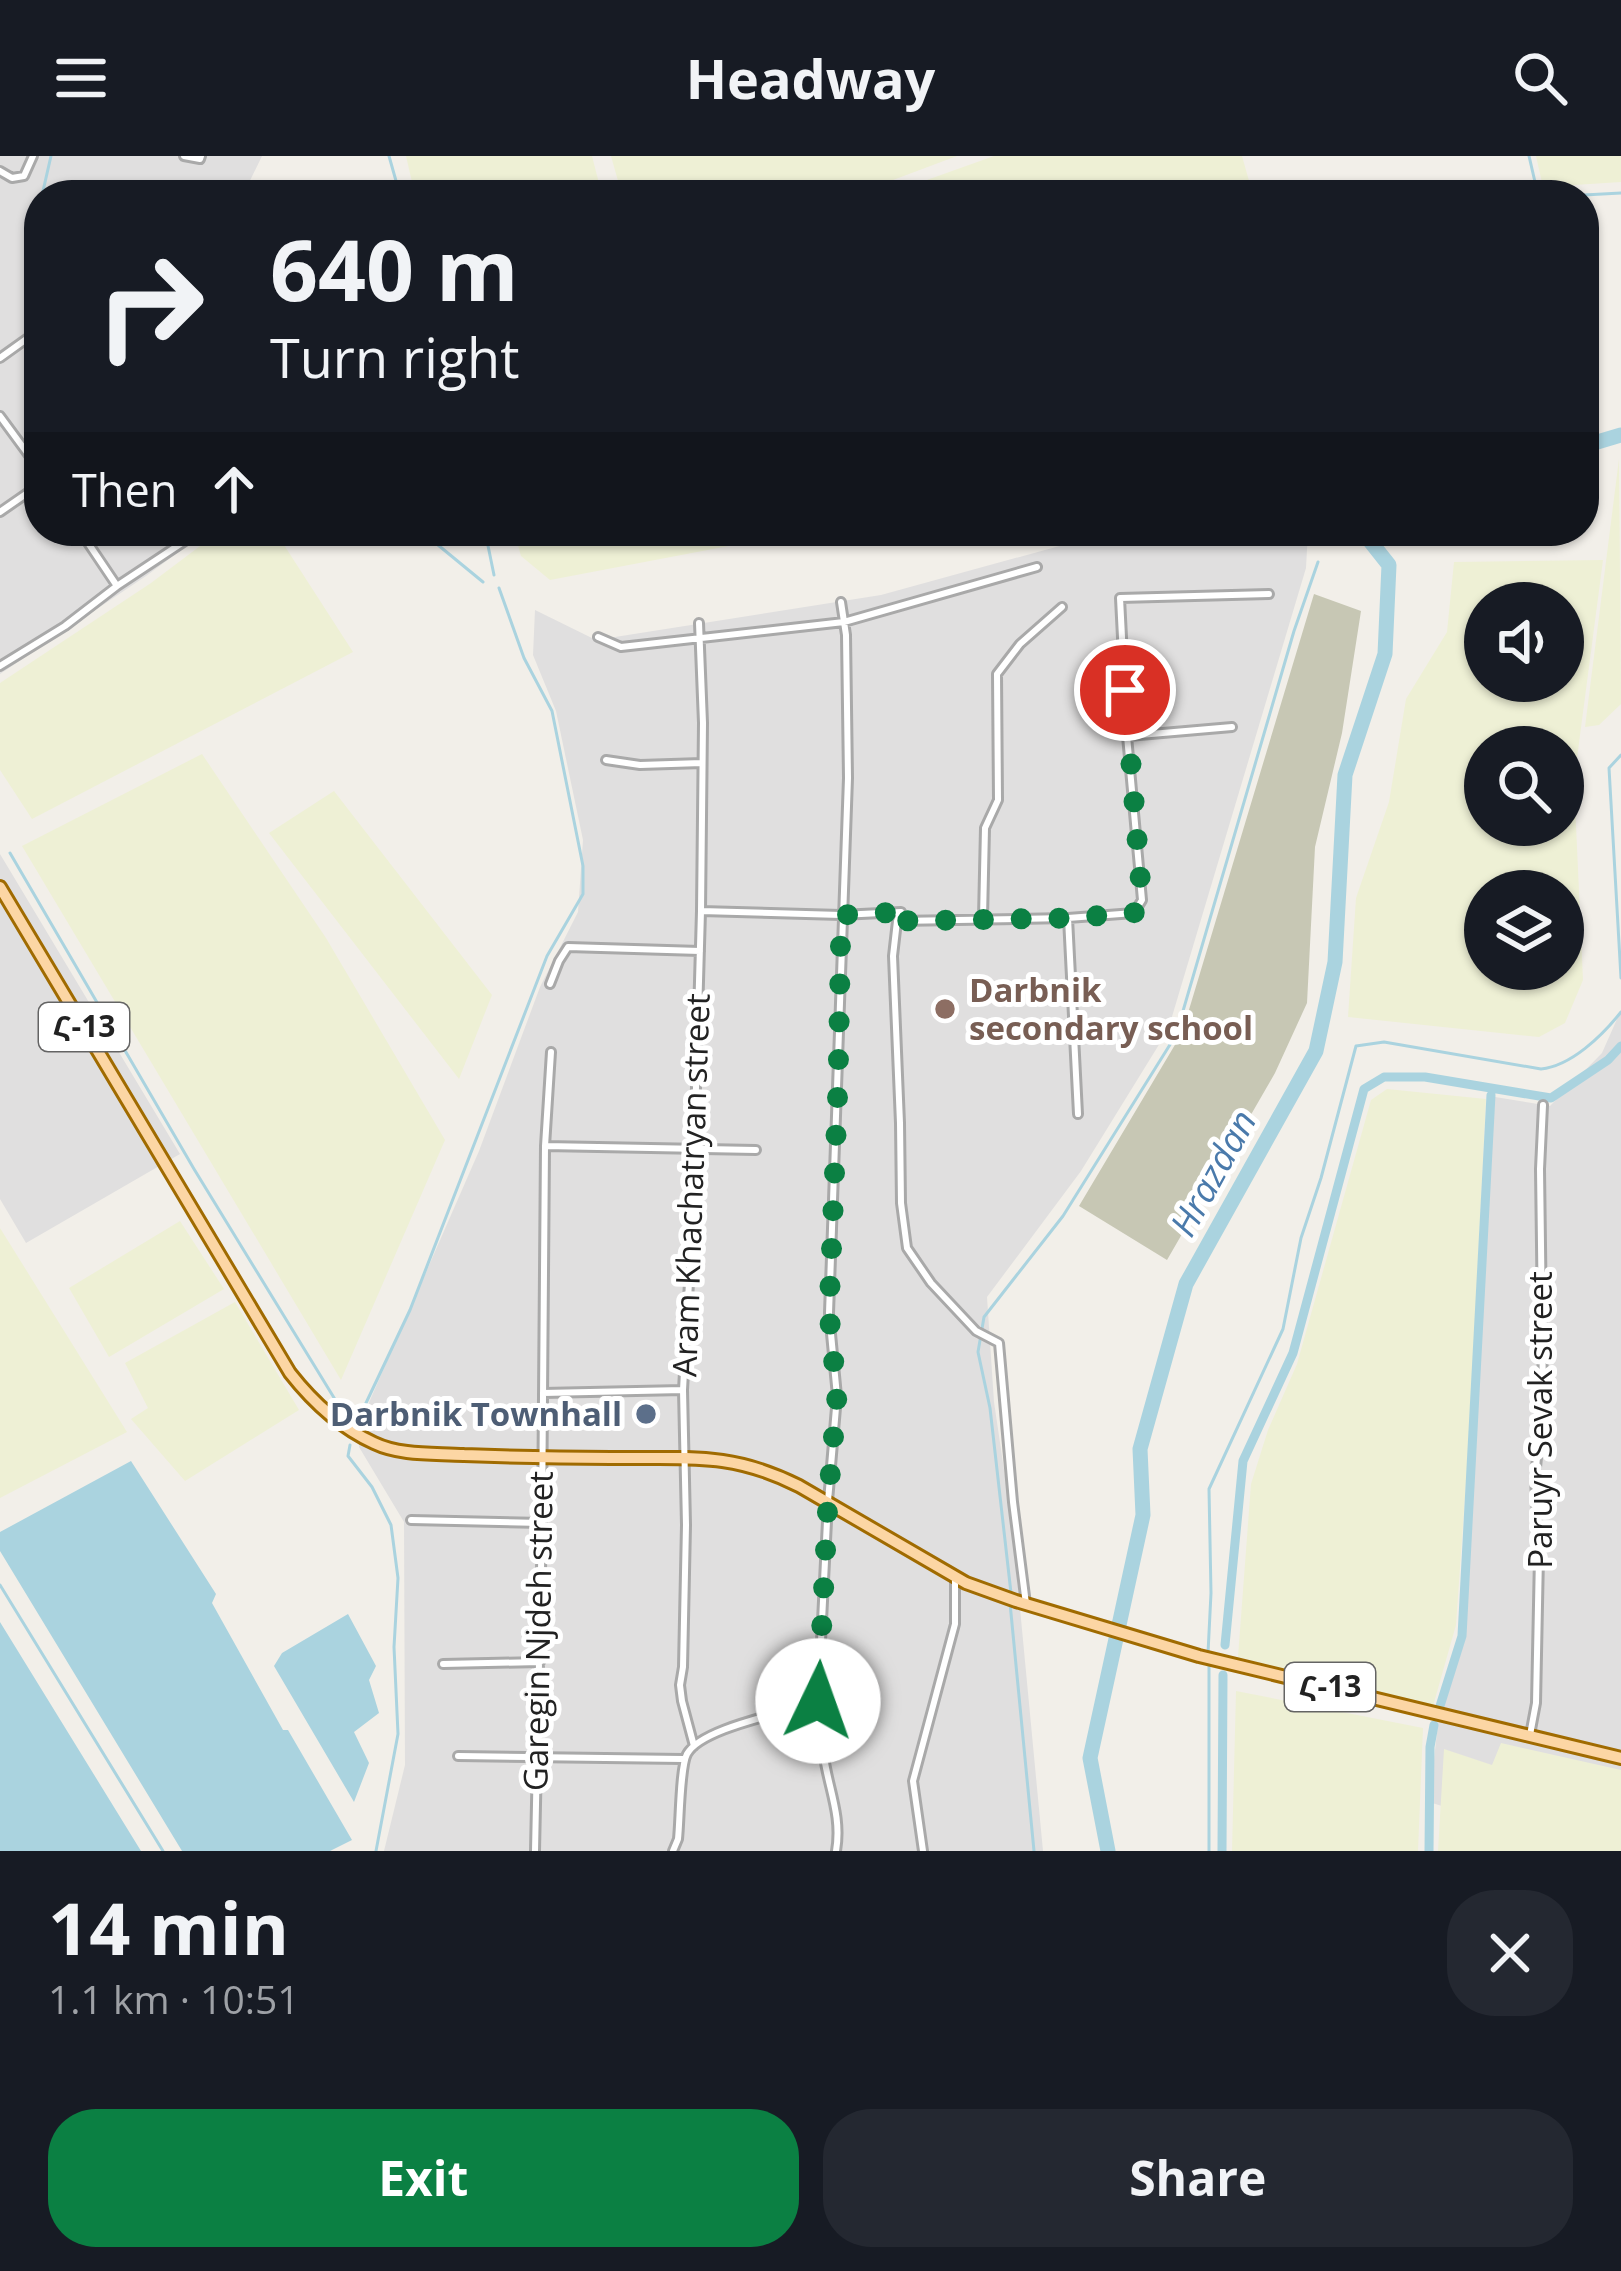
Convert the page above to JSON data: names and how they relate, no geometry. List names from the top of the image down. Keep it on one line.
{"streets":{"main road":["Հ-13"],"street":["Aram Khachatryan street","Paruyr Sevak street","Garegin Njdeh street"]},"crossings":[["Հ-13","Aram Khachatryan street"],["Հ-13","Paruyr Sevak street"],["Հ-13","Garegin Njdeh street"]],"water":["Hrazdan"],"places":["Darbnik secondary school","Darbnik Townhall"],"page":{"header":"Headway","turn":["640 m","Turn right"],"then":"Then","heading":["14 min","1.1 km · 10:51"],"buttons":["Exit","Share"]}}
